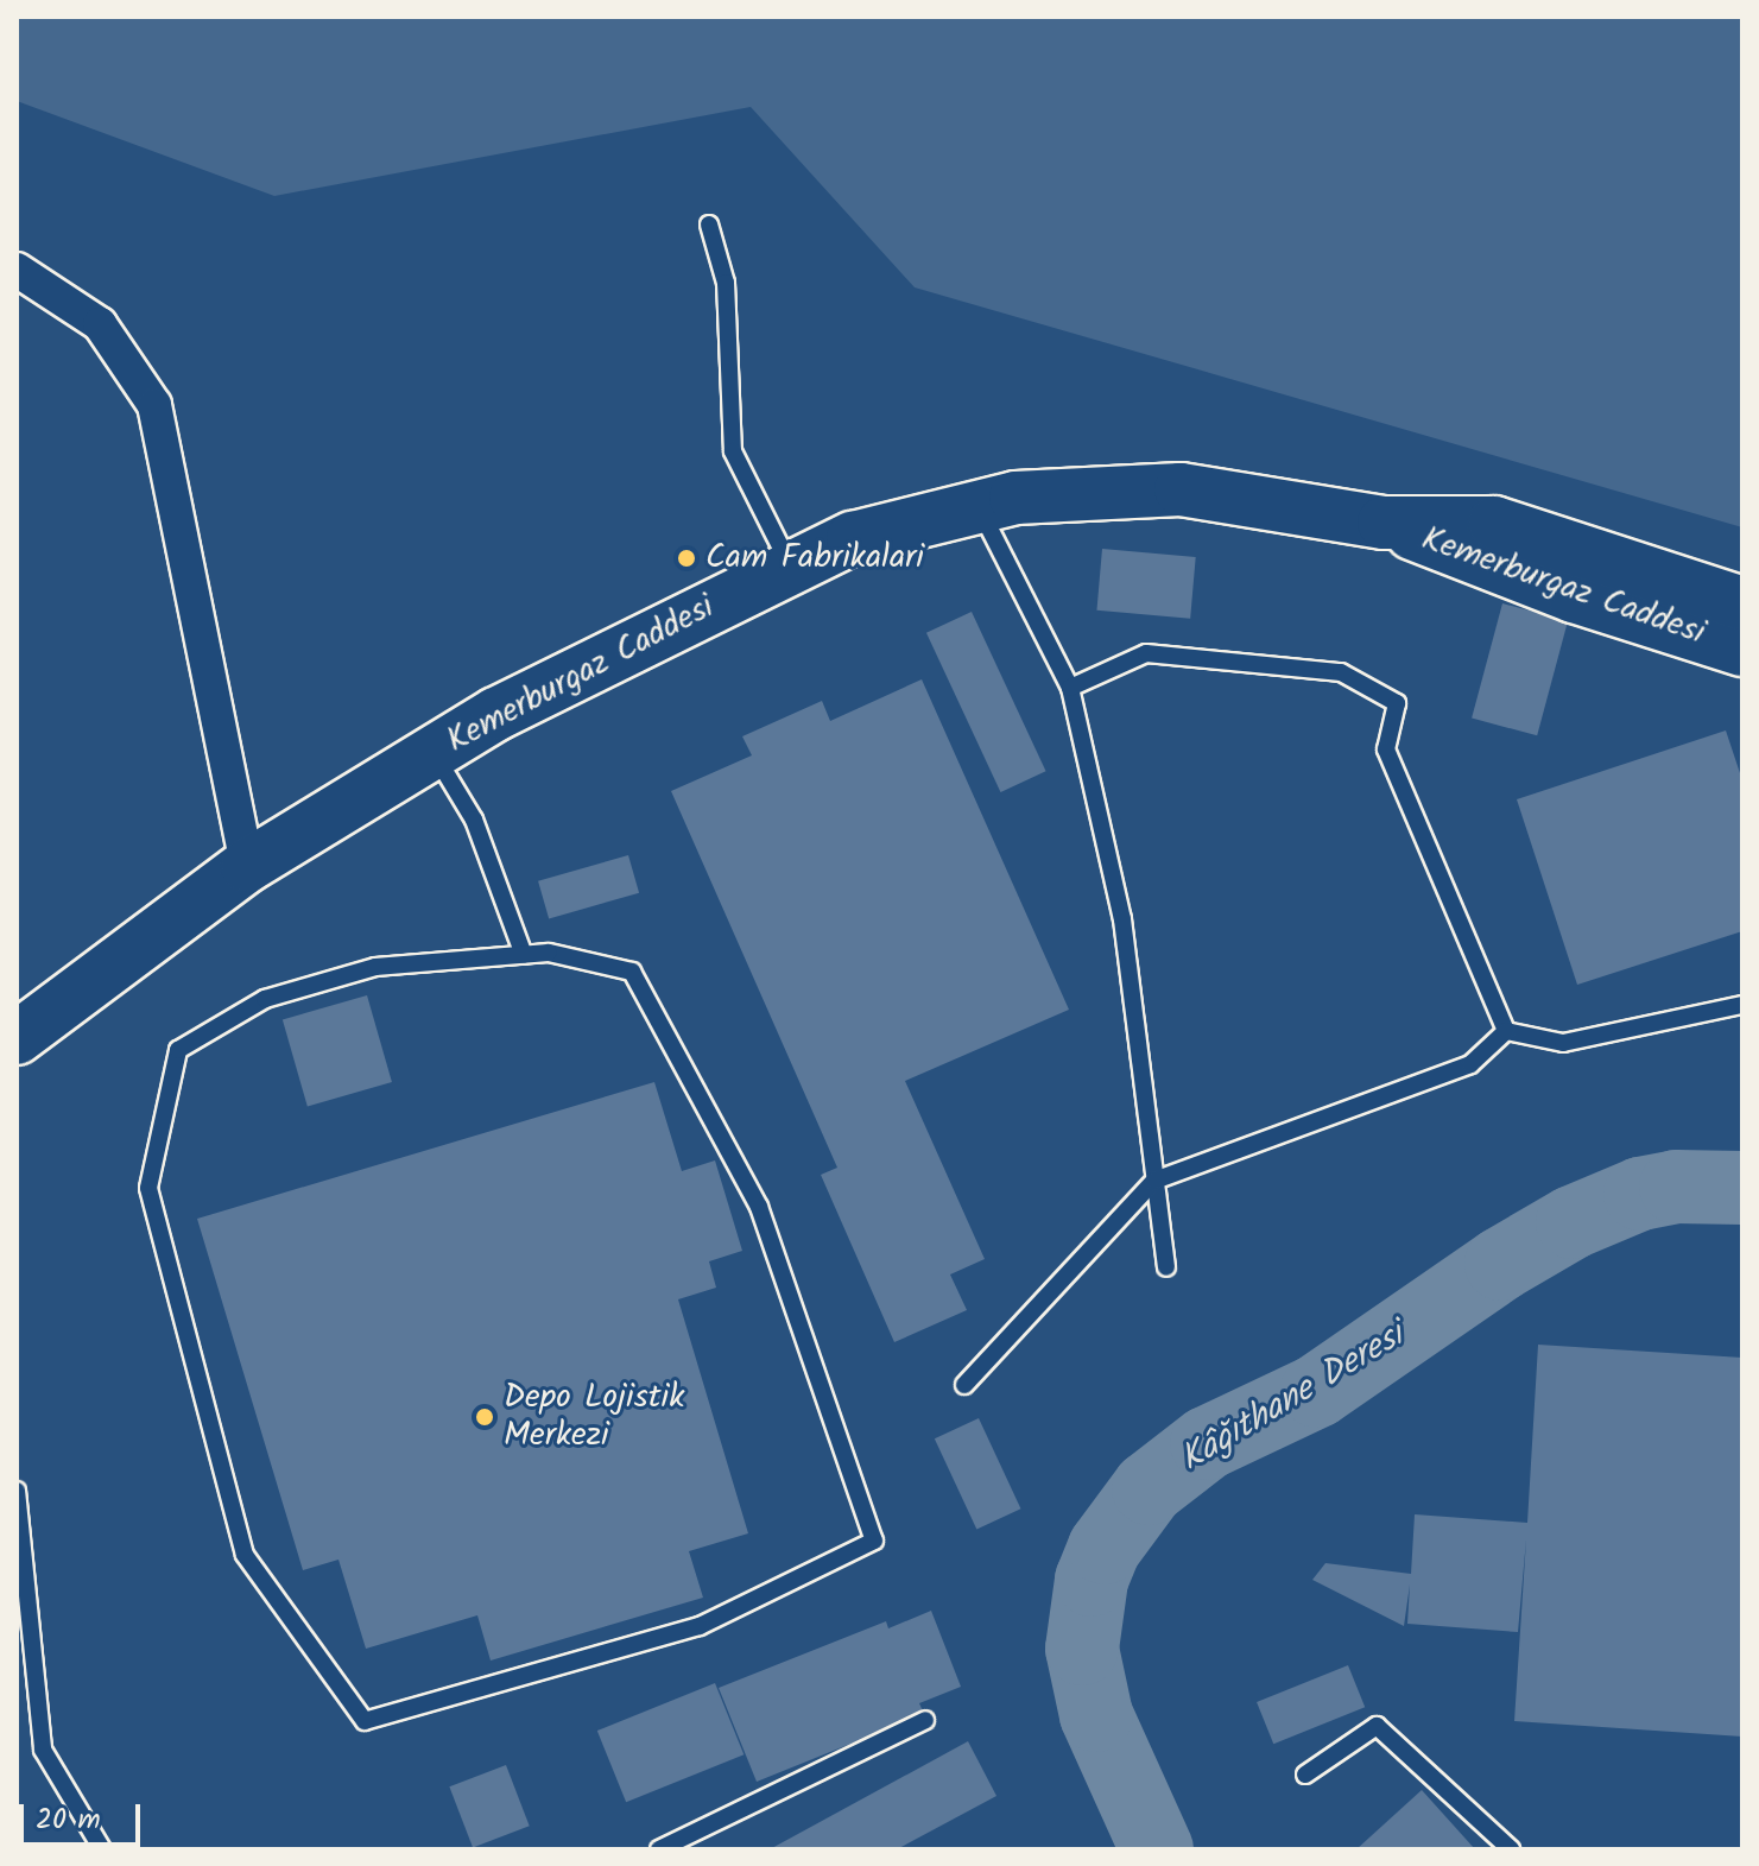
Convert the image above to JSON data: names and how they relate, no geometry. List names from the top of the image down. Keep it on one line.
{"streets":{"main road":["Kemerburgaz Caddesi"]},"water":["Kâğıthane Deresi"],"places":["Cam Fabrikalari","Depo Lojistik Merkezi"],"scale_bar":"20 m"}
